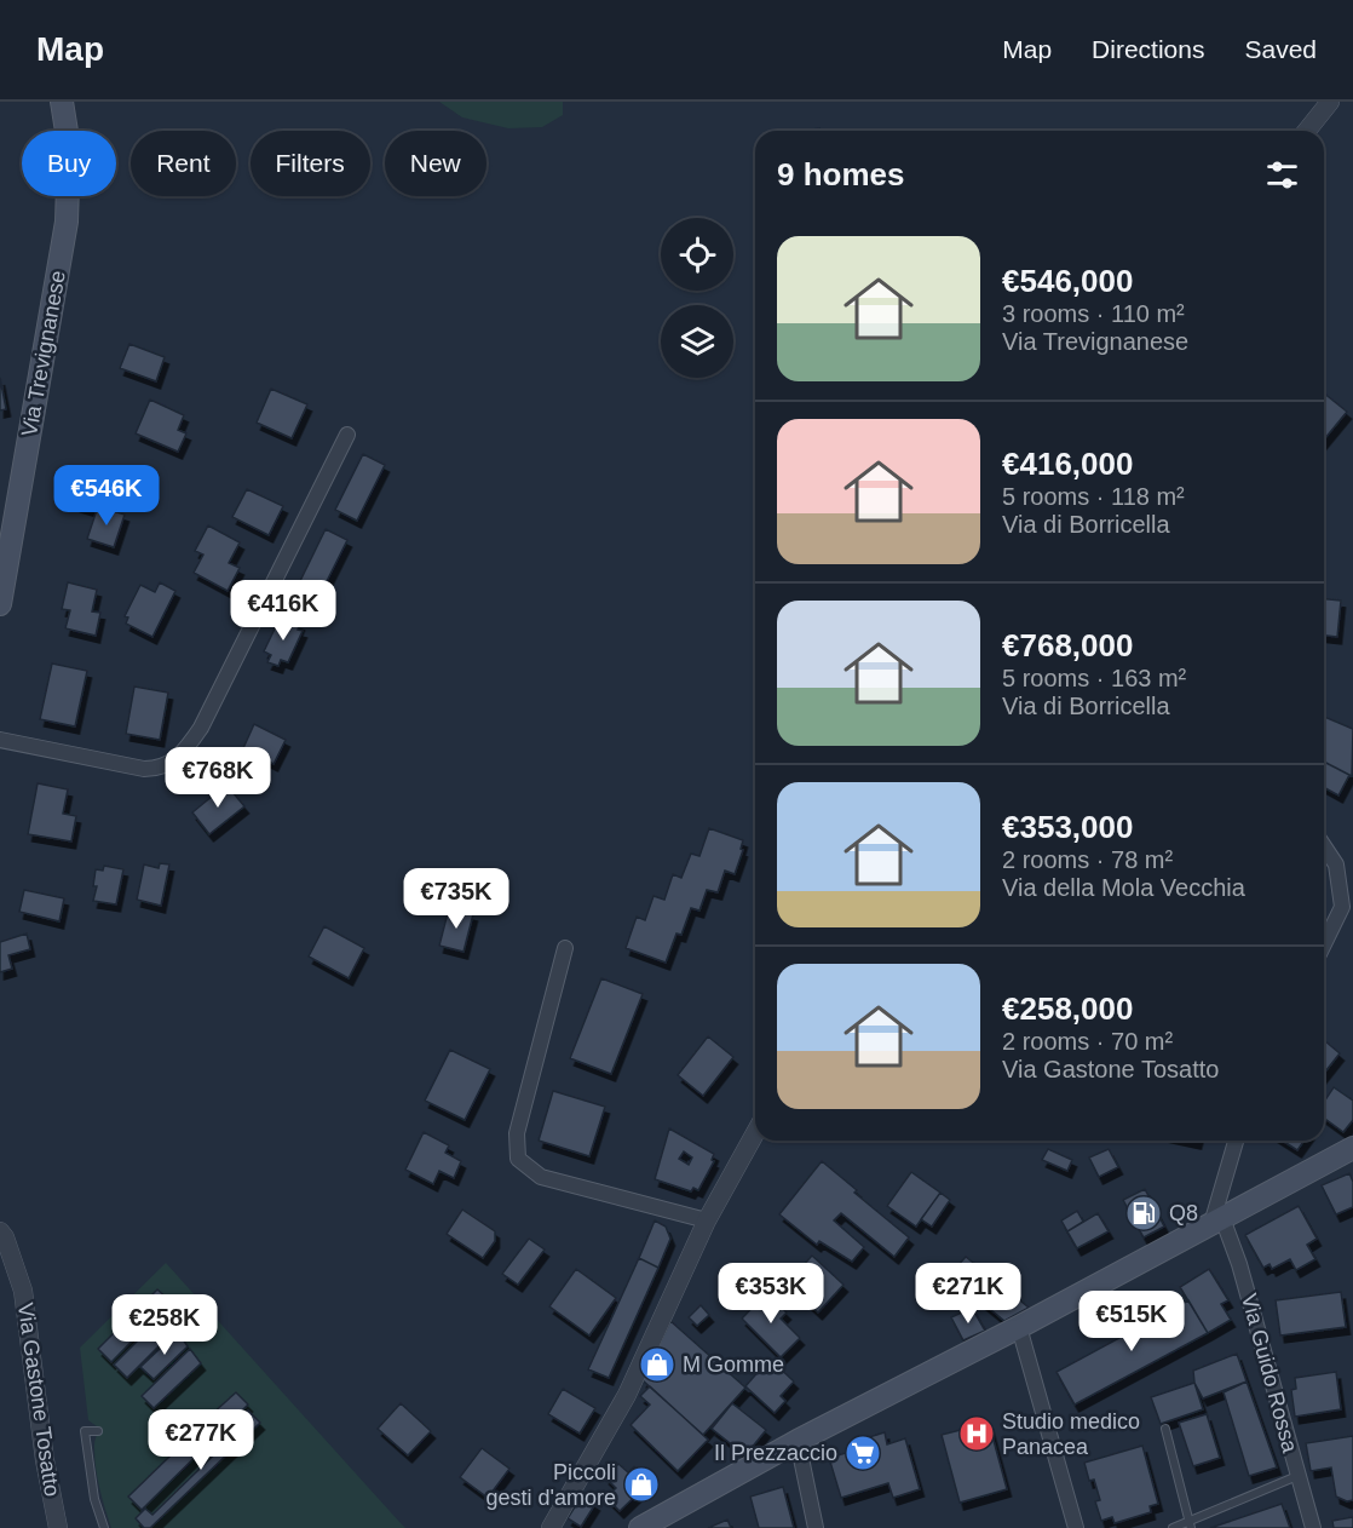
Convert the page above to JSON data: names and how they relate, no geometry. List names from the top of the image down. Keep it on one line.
{"streets":{"main road":["Via Trevignanese"],"street":["Via Guido Rossa","Via Gastone Tosatto"]},"places":{"fuel station":["Q8"],"shop":["M Gomme","Piccoli gesti d'amore"],"hospital":["Studio medico Panacea"],"supermarket":["Il Prezzaccio"]},"page":{"header":"Map","nav":["Map","Directions","Saved"],"chip":["Buy","Rent","Filters","New"],"heading":"9 homes","list":[{"name":"€546,000","note":"3 rooms · 110 m² · Via Trevignanese"},{"name":"€416,000","note":"5 rooms · 118 m² · Via di Borricella"},{"name":"€768,000","note":"5 rooms · 163 m² · Via di Borricella"},{"name":"€353,000","note":"2 rooms · 78 m² · Via della Mola Vecchia"},{"name":"€258,000","note":"2 rooms · 70 m² · Via Gastone Tosatto"}],"price":["€546K","€416K","€768K","€735K","€353K","€271K","€515K","€258K","€277K"]}}
